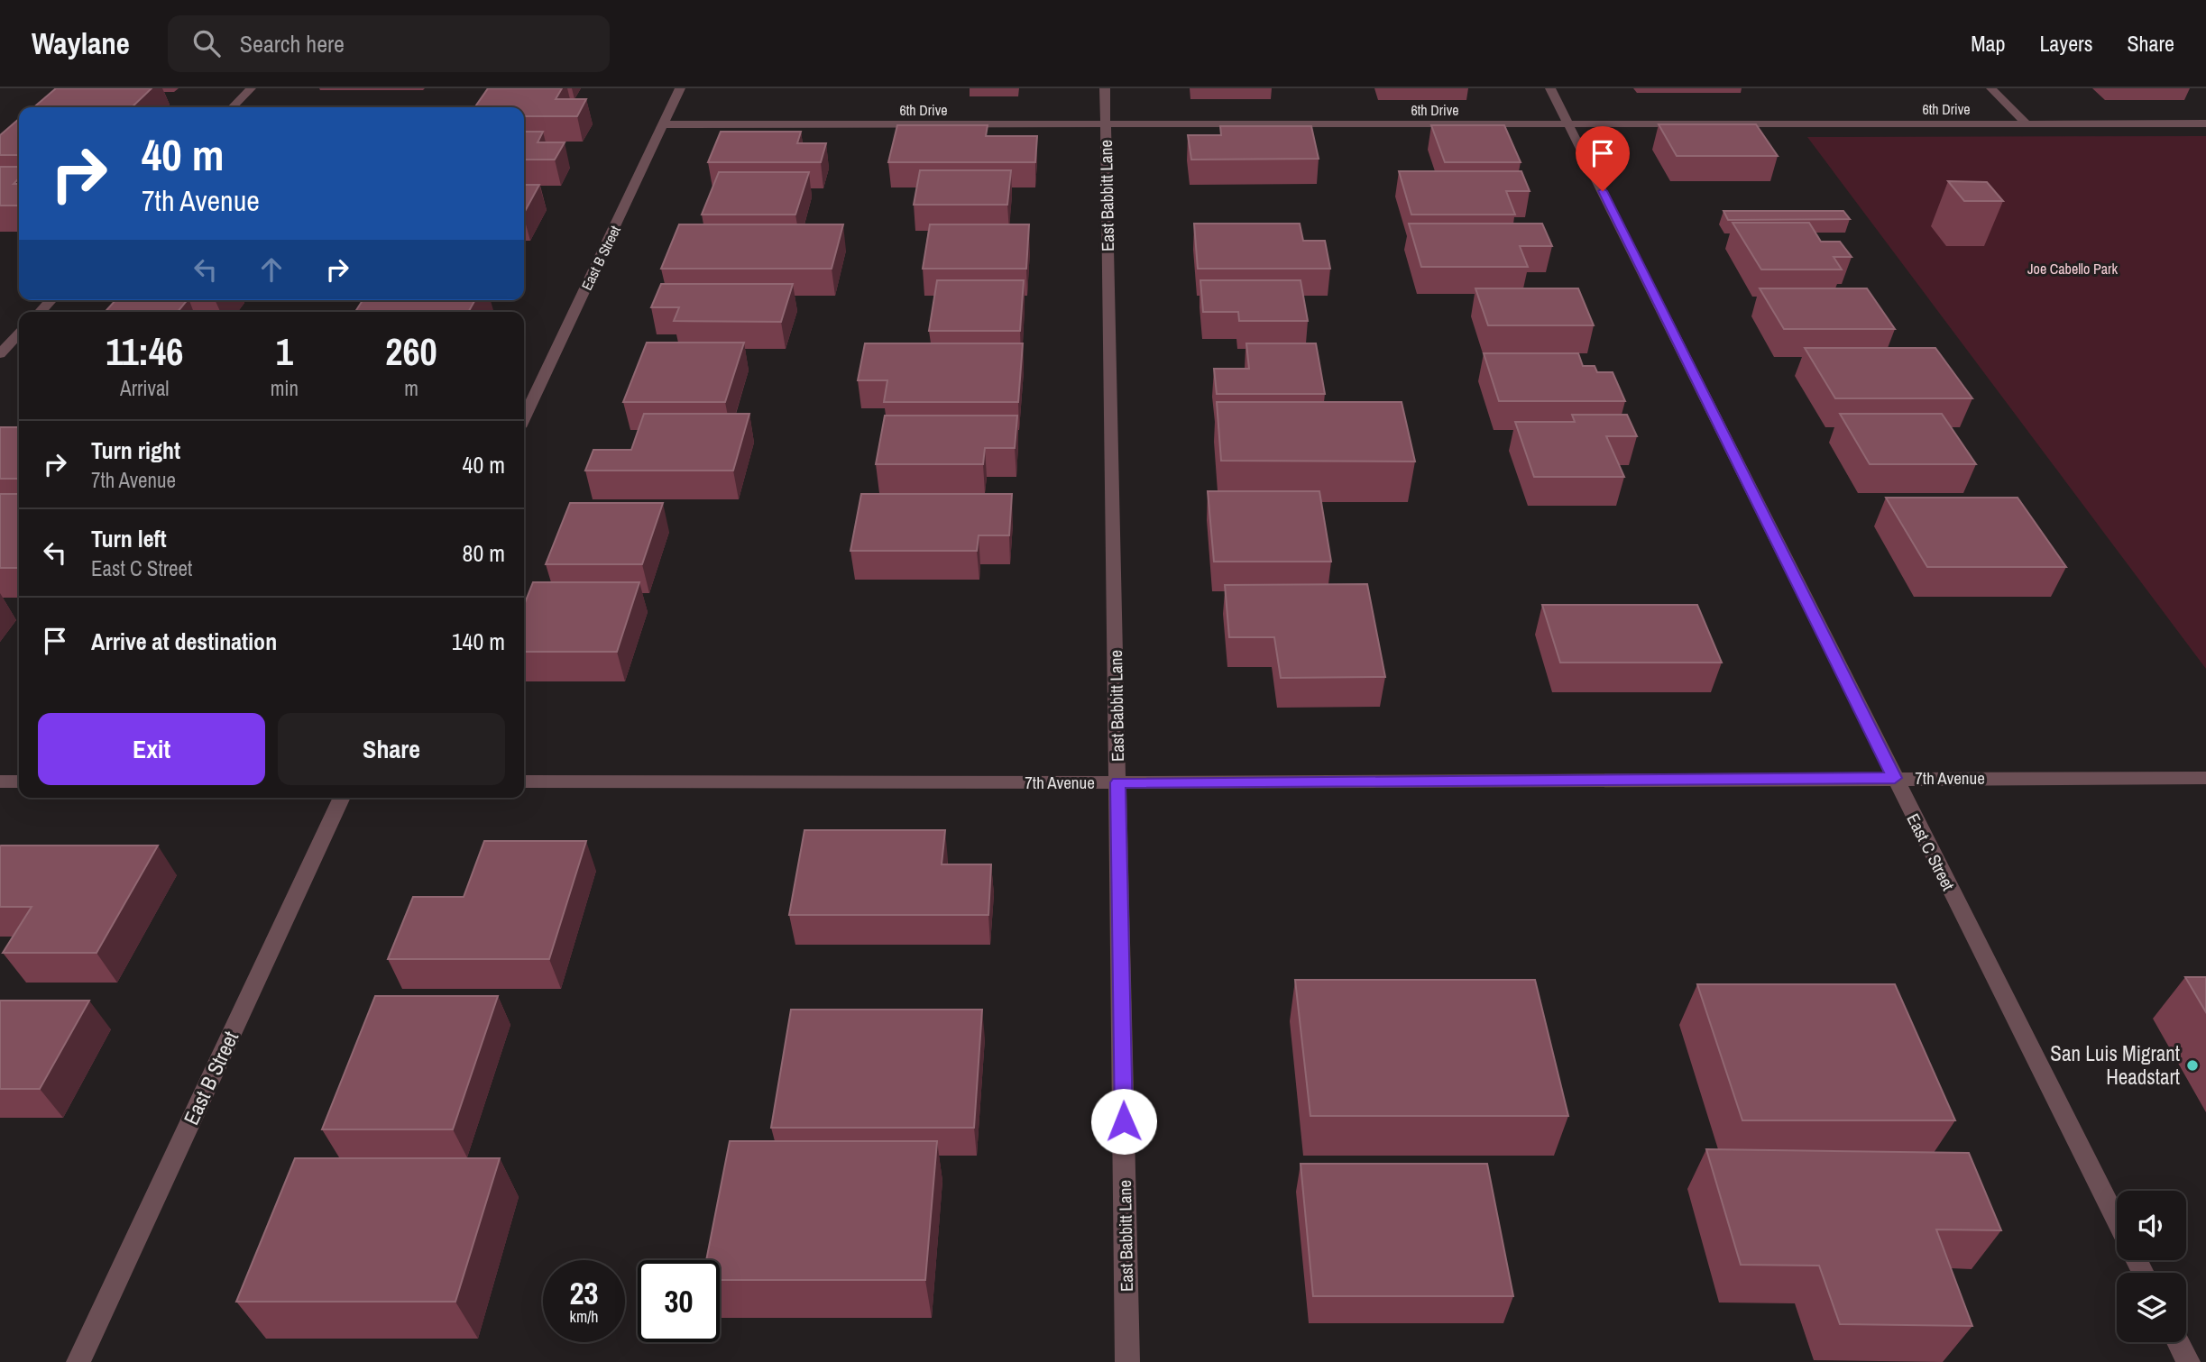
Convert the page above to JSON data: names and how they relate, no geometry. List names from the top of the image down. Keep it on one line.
{"streets":{"street":["6th Drive","East Babbitt Lane","East B Street","7th Avenue","East C Street"]},"crossings":[["6th Drive","East Babbitt Lane"],["6th Drive","East B Street"],["6th Drive","East C Street"],["East Babbitt Lane","7th Avenue"],["7th Avenue","East C Street"]],"parks":["Joe Cabello Park"],"places":["San Luis Migrant Headstart"],"page":{"header":"Waylane","search":"Search here","nav":["Map","Layers","Share"],"turn":["40 m","7th Avenue"],"eta":["11:46","Arrival","1","min","260","m"],"list":[{"name":"Turn right","note":"7th Avenue","value":"40 m"},{"name":"Turn left","note":"East C Street","value":"80 m"},{"name":"Arrive at destination","value":"140 m"}],"buttons":["Exit","Share"],"speed":"23 km/h","limit":"30"}}
